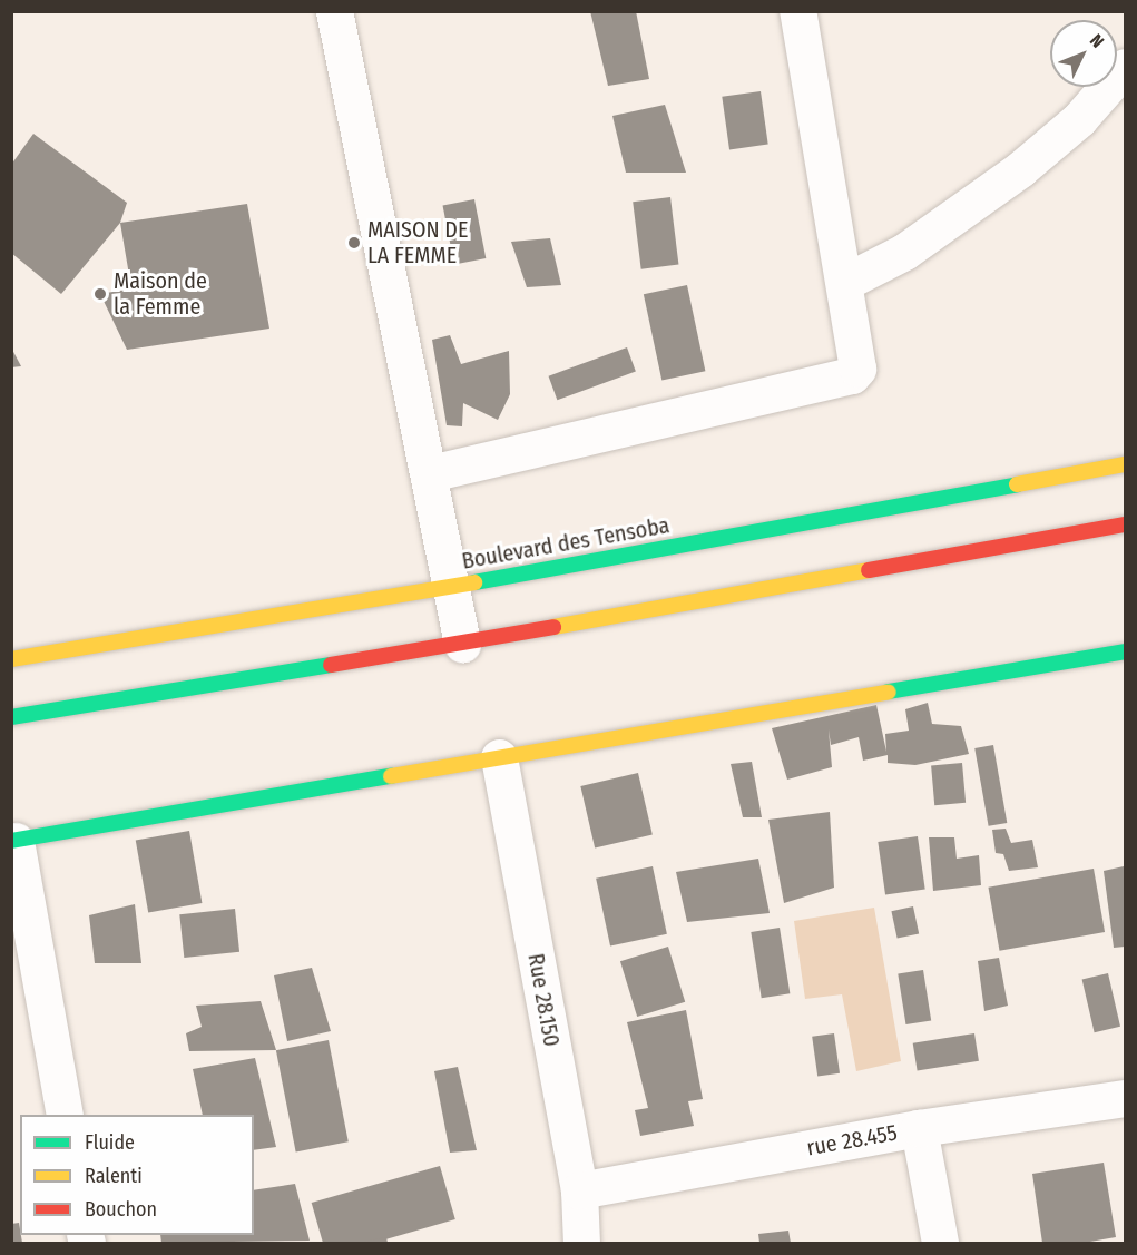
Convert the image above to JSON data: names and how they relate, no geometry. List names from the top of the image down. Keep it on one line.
{"streets":{"main road":["Boulevard des Tensoba"],"street":["Rue 28.150","rue 28.455"]},"crossings":[["Rue 28.150","rue 28.455"]],"places":["MAISON DE LA FEMME","Maison de la Femme"],"legend":["Fluide","Ralenti","Bouchon"],"north":"top right"}
